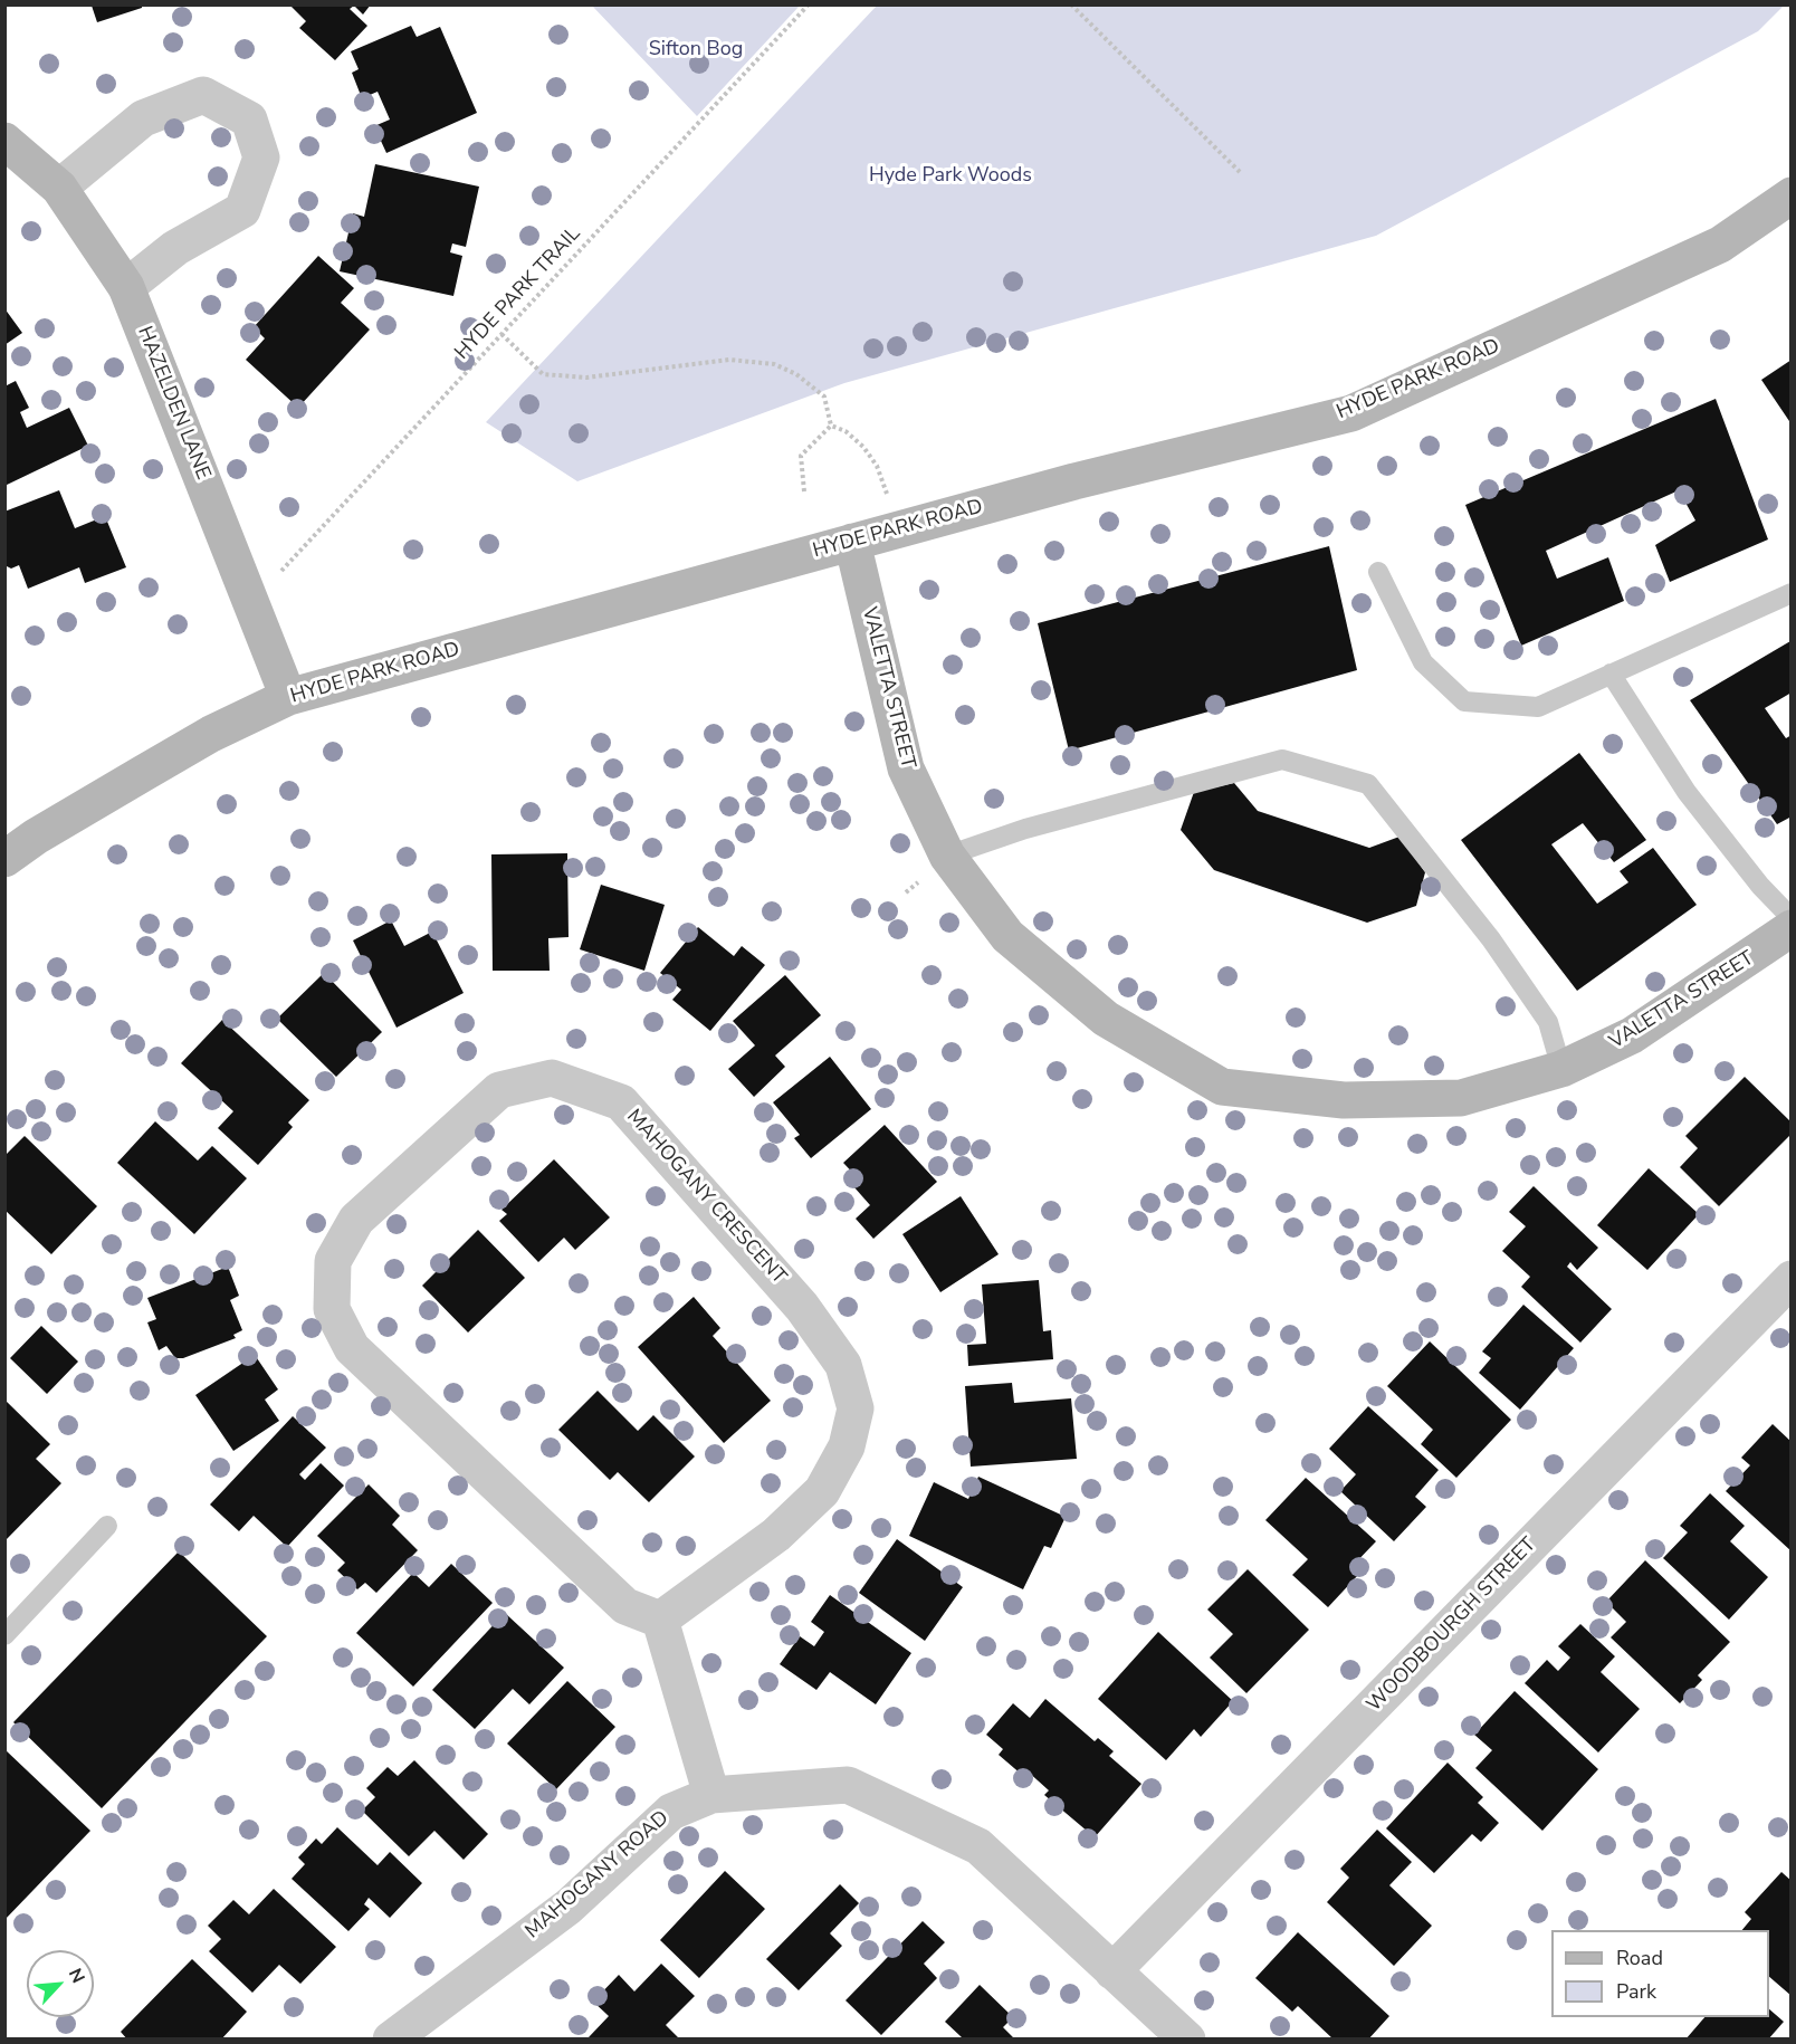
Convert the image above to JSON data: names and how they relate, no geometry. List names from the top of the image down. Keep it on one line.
{"streets":{"street":["HYDE PARK ROAD","HAZELDEN LANE","VALETTA STREET","MAHOGANY CRESCENT","WOODBOURGH STREET","MAHOGANY ROAD"],"path":["HYDE PARK TRAIL"]},"crossings":[["HYDE PARK TRAIL","HAZELDEN LANE"],["HYDE PARK ROAD","HAZELDEN LANE"],["HYDE PARK ROAD","VALETTA STREET"],["WOODBOURGH STREET","MAHOGANY ROAD"]],"parks":["Sifton Bog","Hyde Park Woods"],"legend":["Road","Park"],"north":"top right"}
